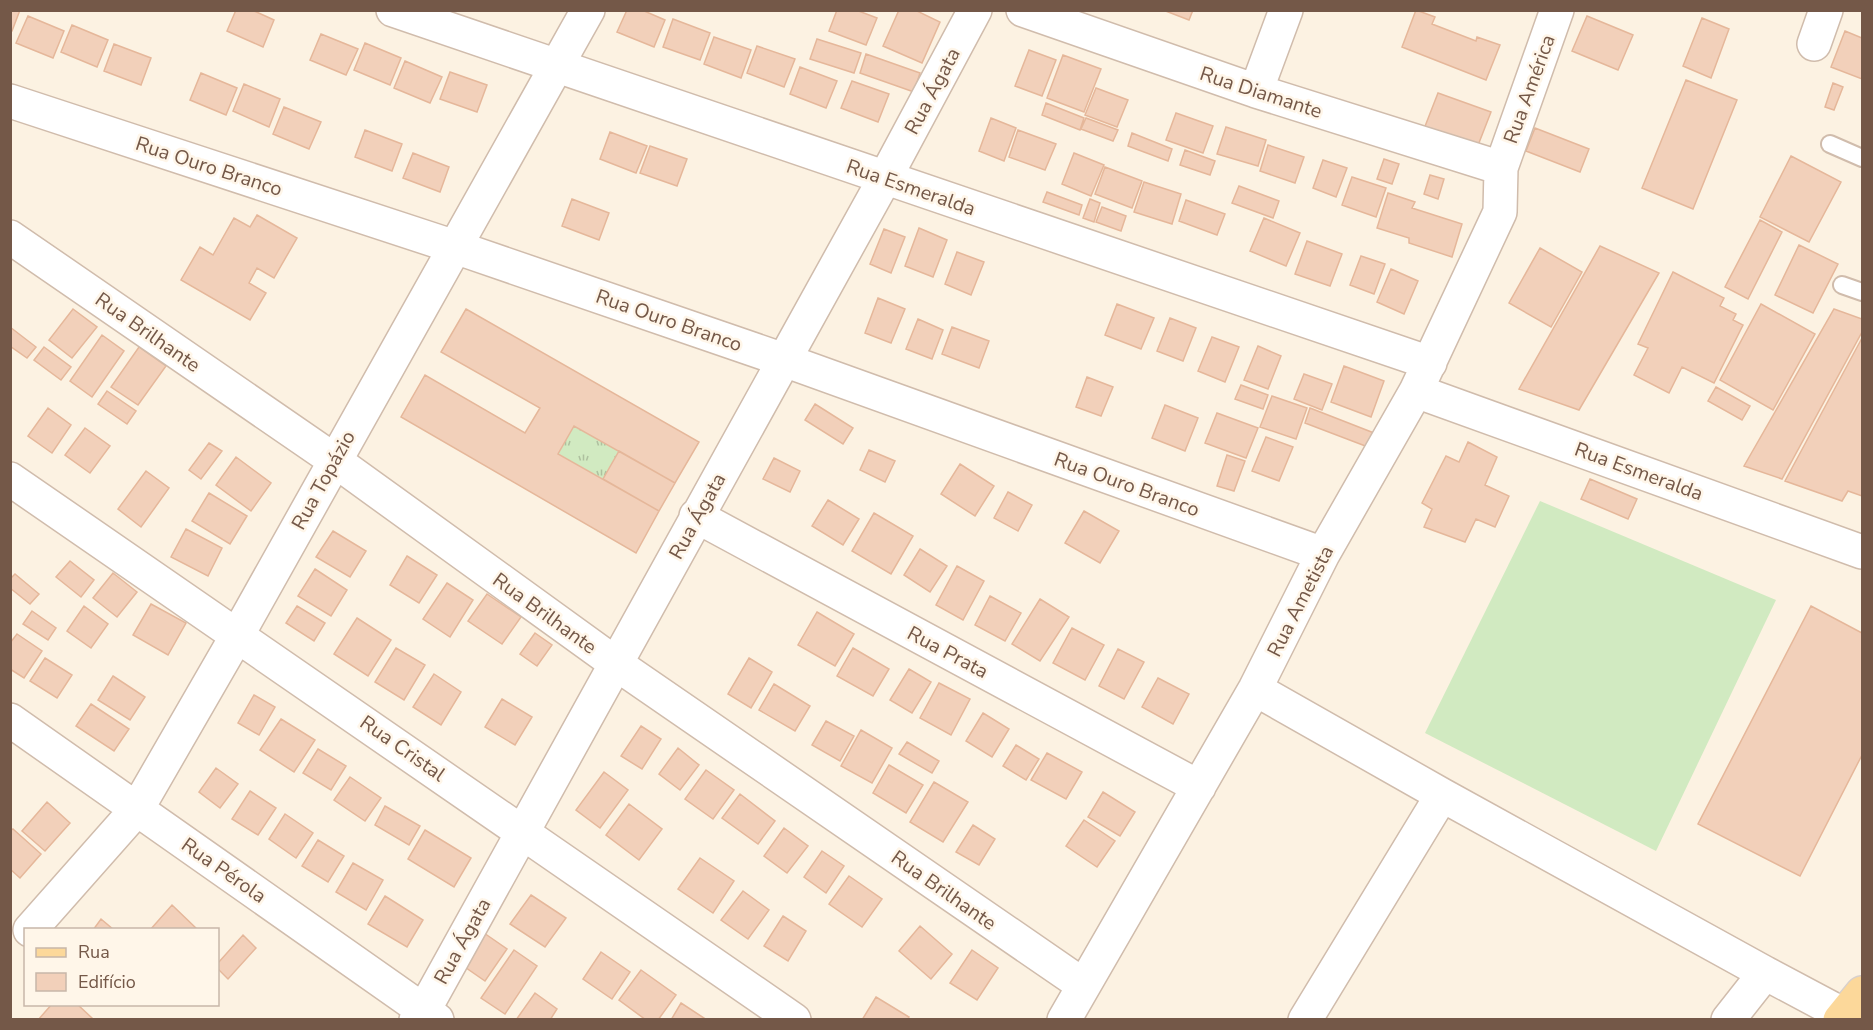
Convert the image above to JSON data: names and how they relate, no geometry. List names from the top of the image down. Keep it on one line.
{"streets":{"street":["Rua América","Rua Ágata","Rua Diamante","Rua Ouro Branco","Rua Esmeralda","Rua Brilhante","Rua Topázio","Rua Ametista","Rua Prata","Rua Cristal","Rua Pérola"]},"crossings":[["Rua América","Rua Diamante"],["Rua América","Rua Ametista"],["Rua Ágata","Rua Ouro Branco"],["Rua Ágata","Rua Esmeralda"],["Rua Ágata","Rua Brilhante"],["Rua Ágata","Rua Prata"],["Rua Ágata","Rua Cristal"],["Rua Ágata","Rua Pérola"],["Rua Diamante","Rua Ametista"],["Rua Ouro Branco","Rua Topázio"],["Rua Ouro Branco","Rua Ametista"],["Rua Esmeralda","Rua Topázio"],["Rua Esmeralda","Rua Ametista"],["Rua Brilhante","Rua Topázio"],["Rua Brilhante","Rua Ametista"],["Rua Topázio","Rua Cristal"],["Rua Topázio","Rua Pérola"],["Rua Ametista","Rua Prata"]],"legend":["Rua","Edifício"]}
